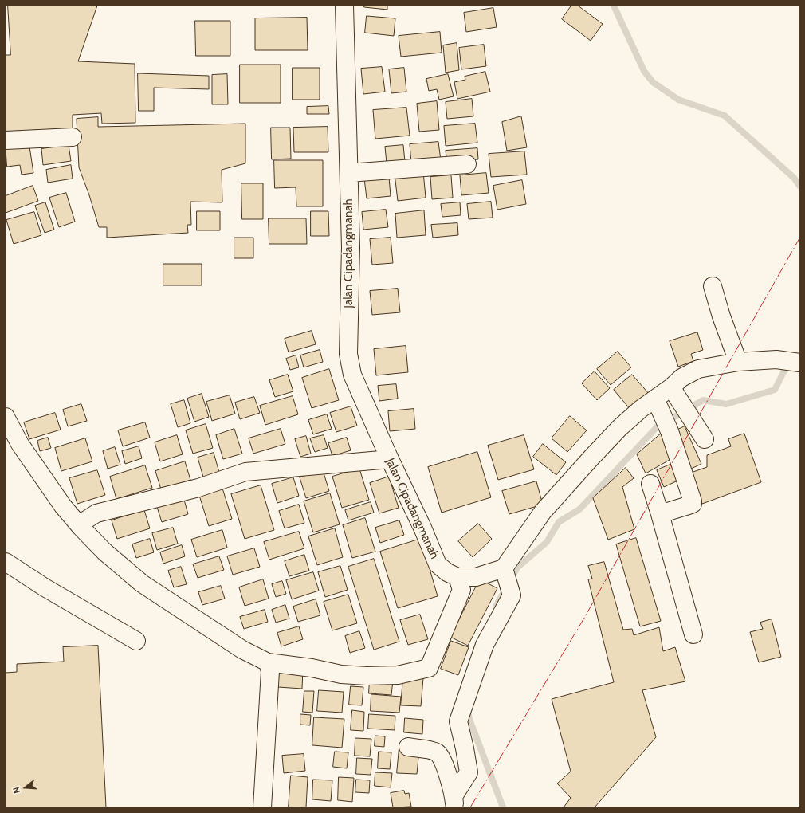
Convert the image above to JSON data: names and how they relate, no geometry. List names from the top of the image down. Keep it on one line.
{"streets":{"street":["Jalan Cipadangmanah"]},"north":"left"}
